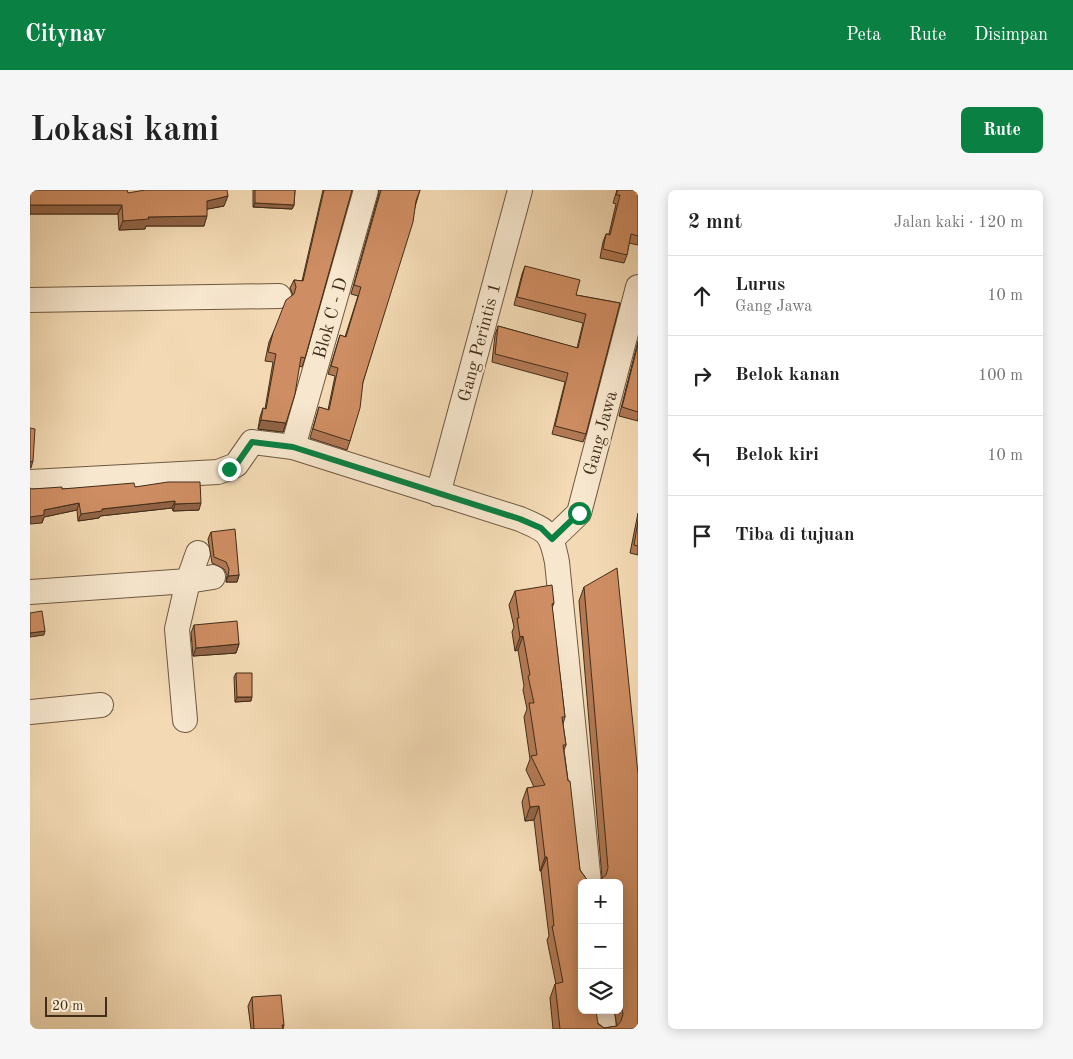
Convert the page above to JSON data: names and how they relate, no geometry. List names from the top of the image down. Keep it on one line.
{"streets":{"street":["Blok C - D","Gang Perintis 1","Gang Jawa"]},"scale_bar":"20 m","page":{"header":"Citynav","nav":["Peta","Rute","Disimpan"],"buttons":"Rute","title":"Lokasi kami","heading":["2 mnt","Jalan kaki · 120 m"],"list":[["Lurus","Gang Jawa","10 m"],["Belok kanan","100 m"],["Belok kiri","10 m"],"Tiba di tujuan"],"map_buttons":["+","−"],"scale":"20 m"}}
